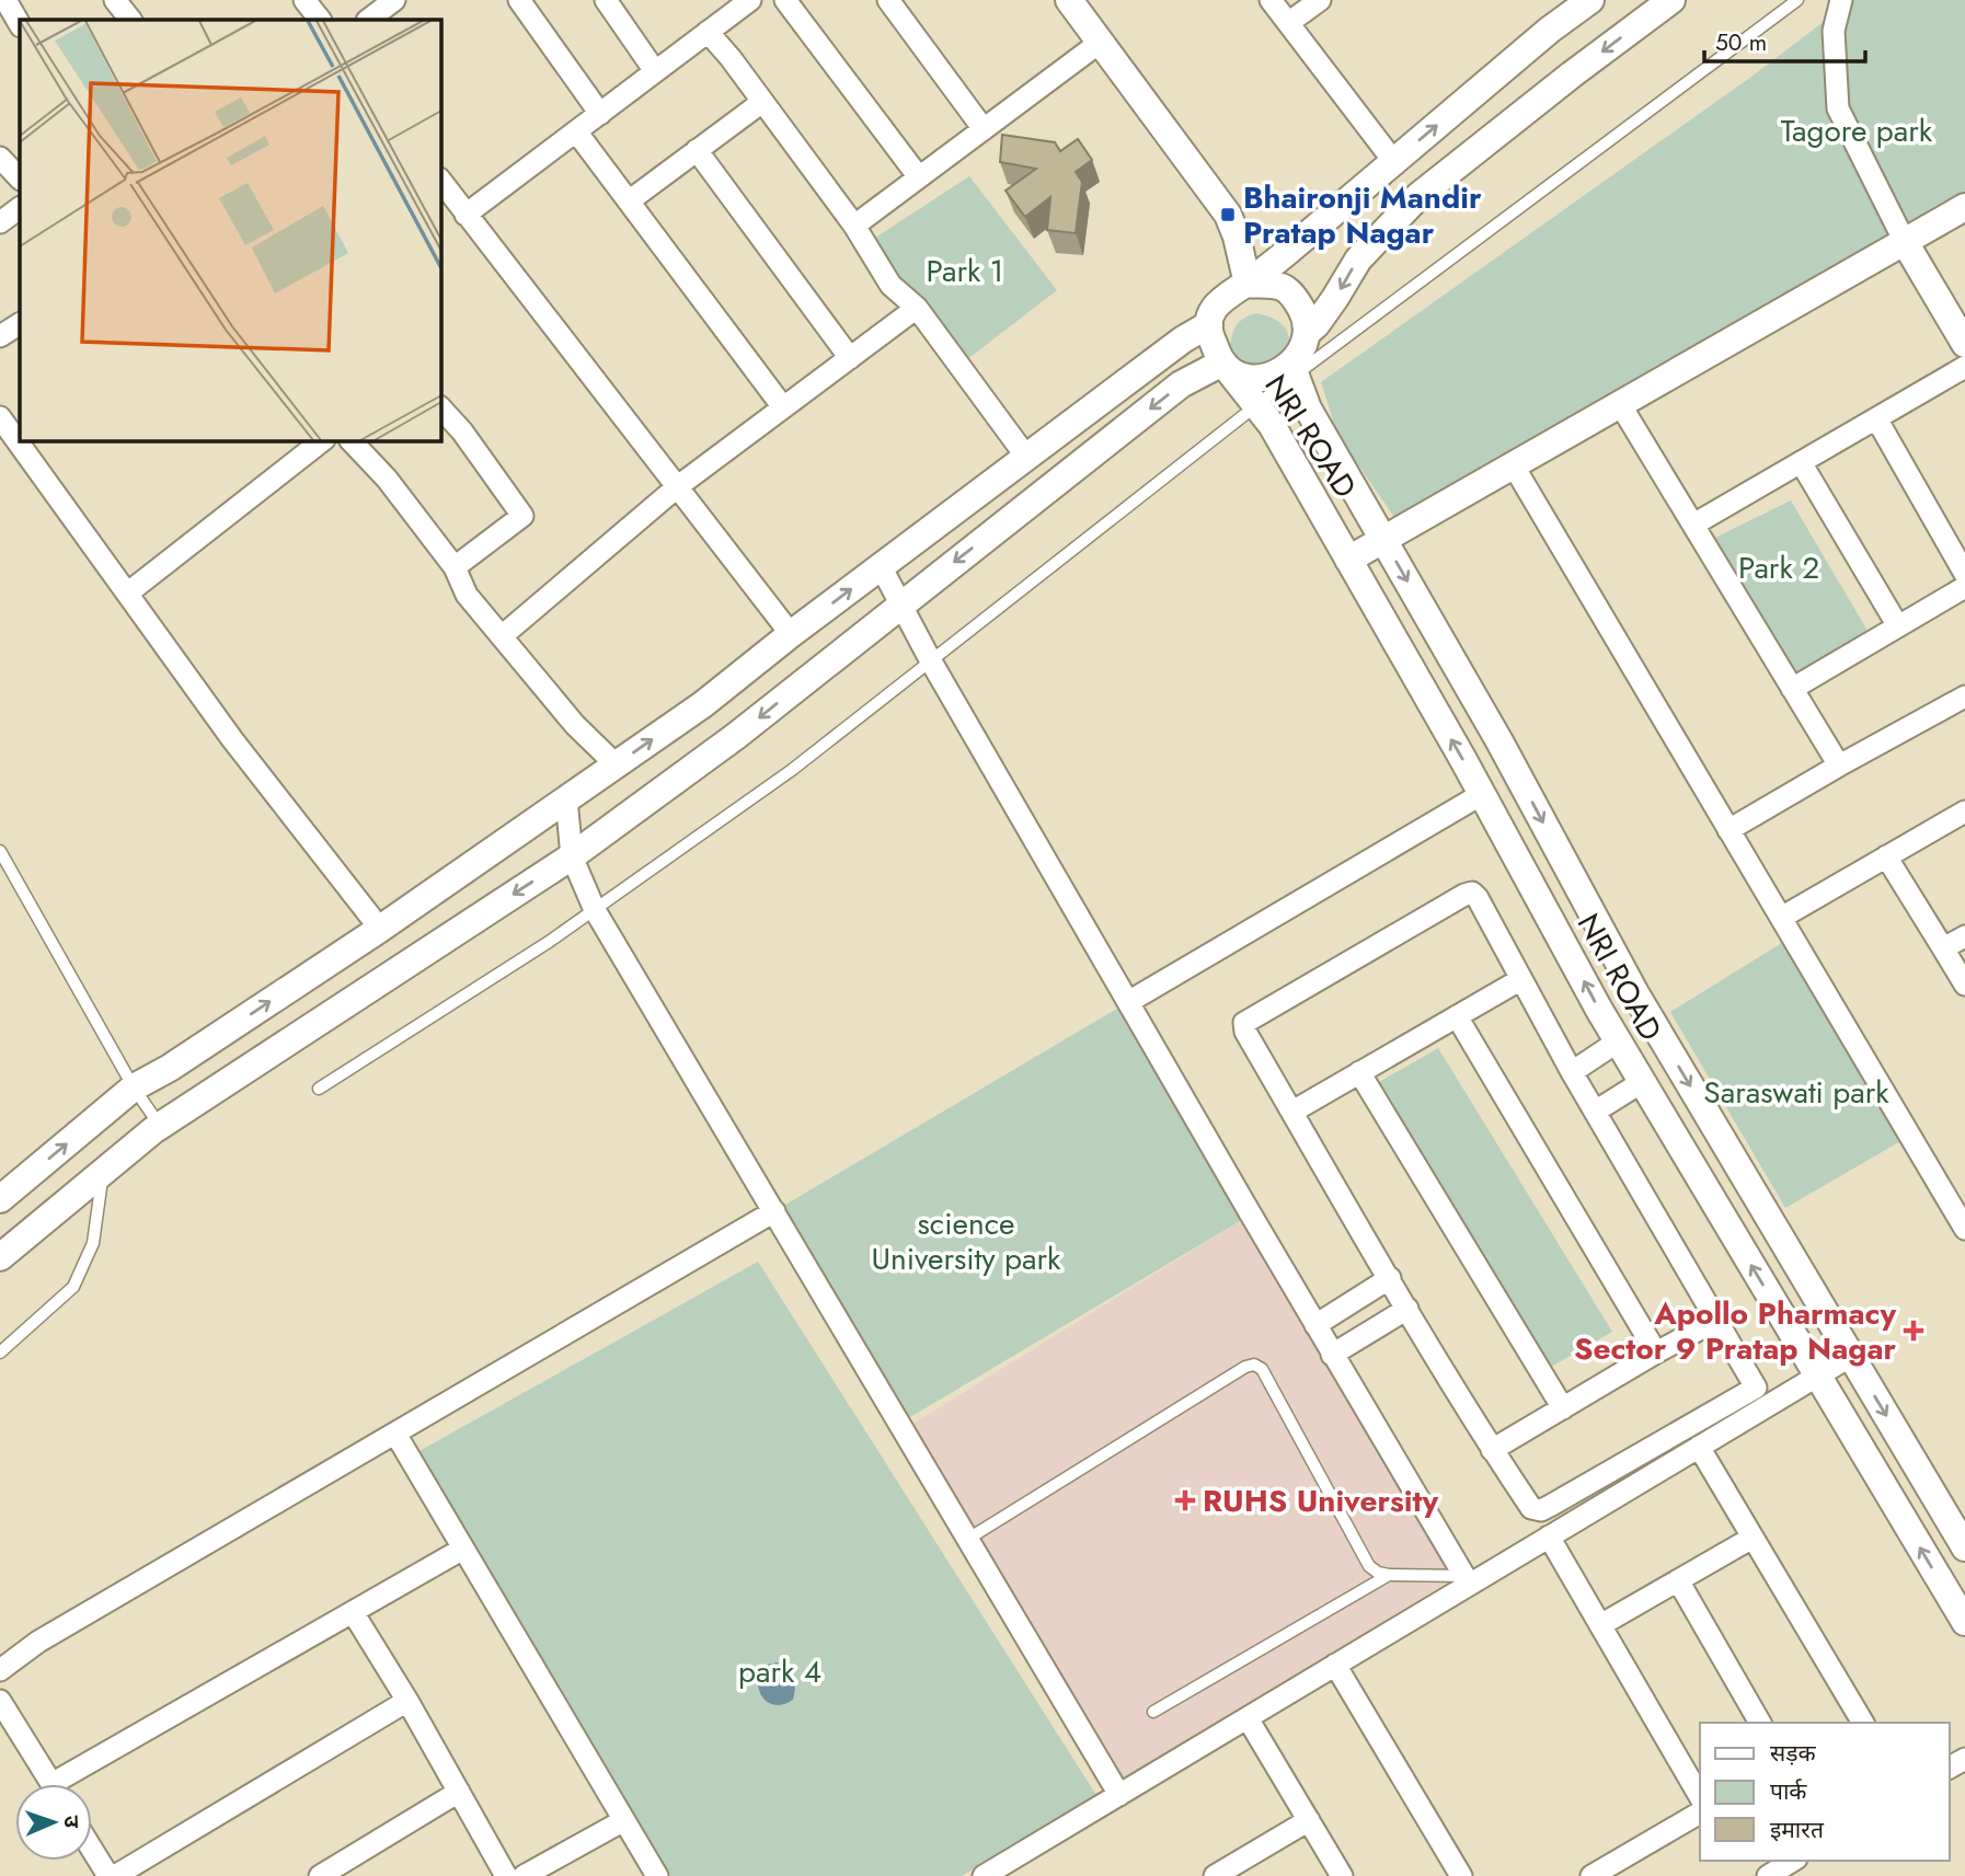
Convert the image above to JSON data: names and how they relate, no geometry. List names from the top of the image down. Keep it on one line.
{"streets":{"street":["NRI ROAD"]},"parks":["Tagore park","Park 1","Park 2","Saraswati park","science University park","park 4"],"places":{"transit":["Bhaironji Mandir Pratap Nagar"],"health":["Apollo Pharmacy Sector 9 Pratap Nagar","RUHS University"]},"legend":["सड़क","पार्क","इमारत"],"scale_bar":"50 m","north":"right"}
